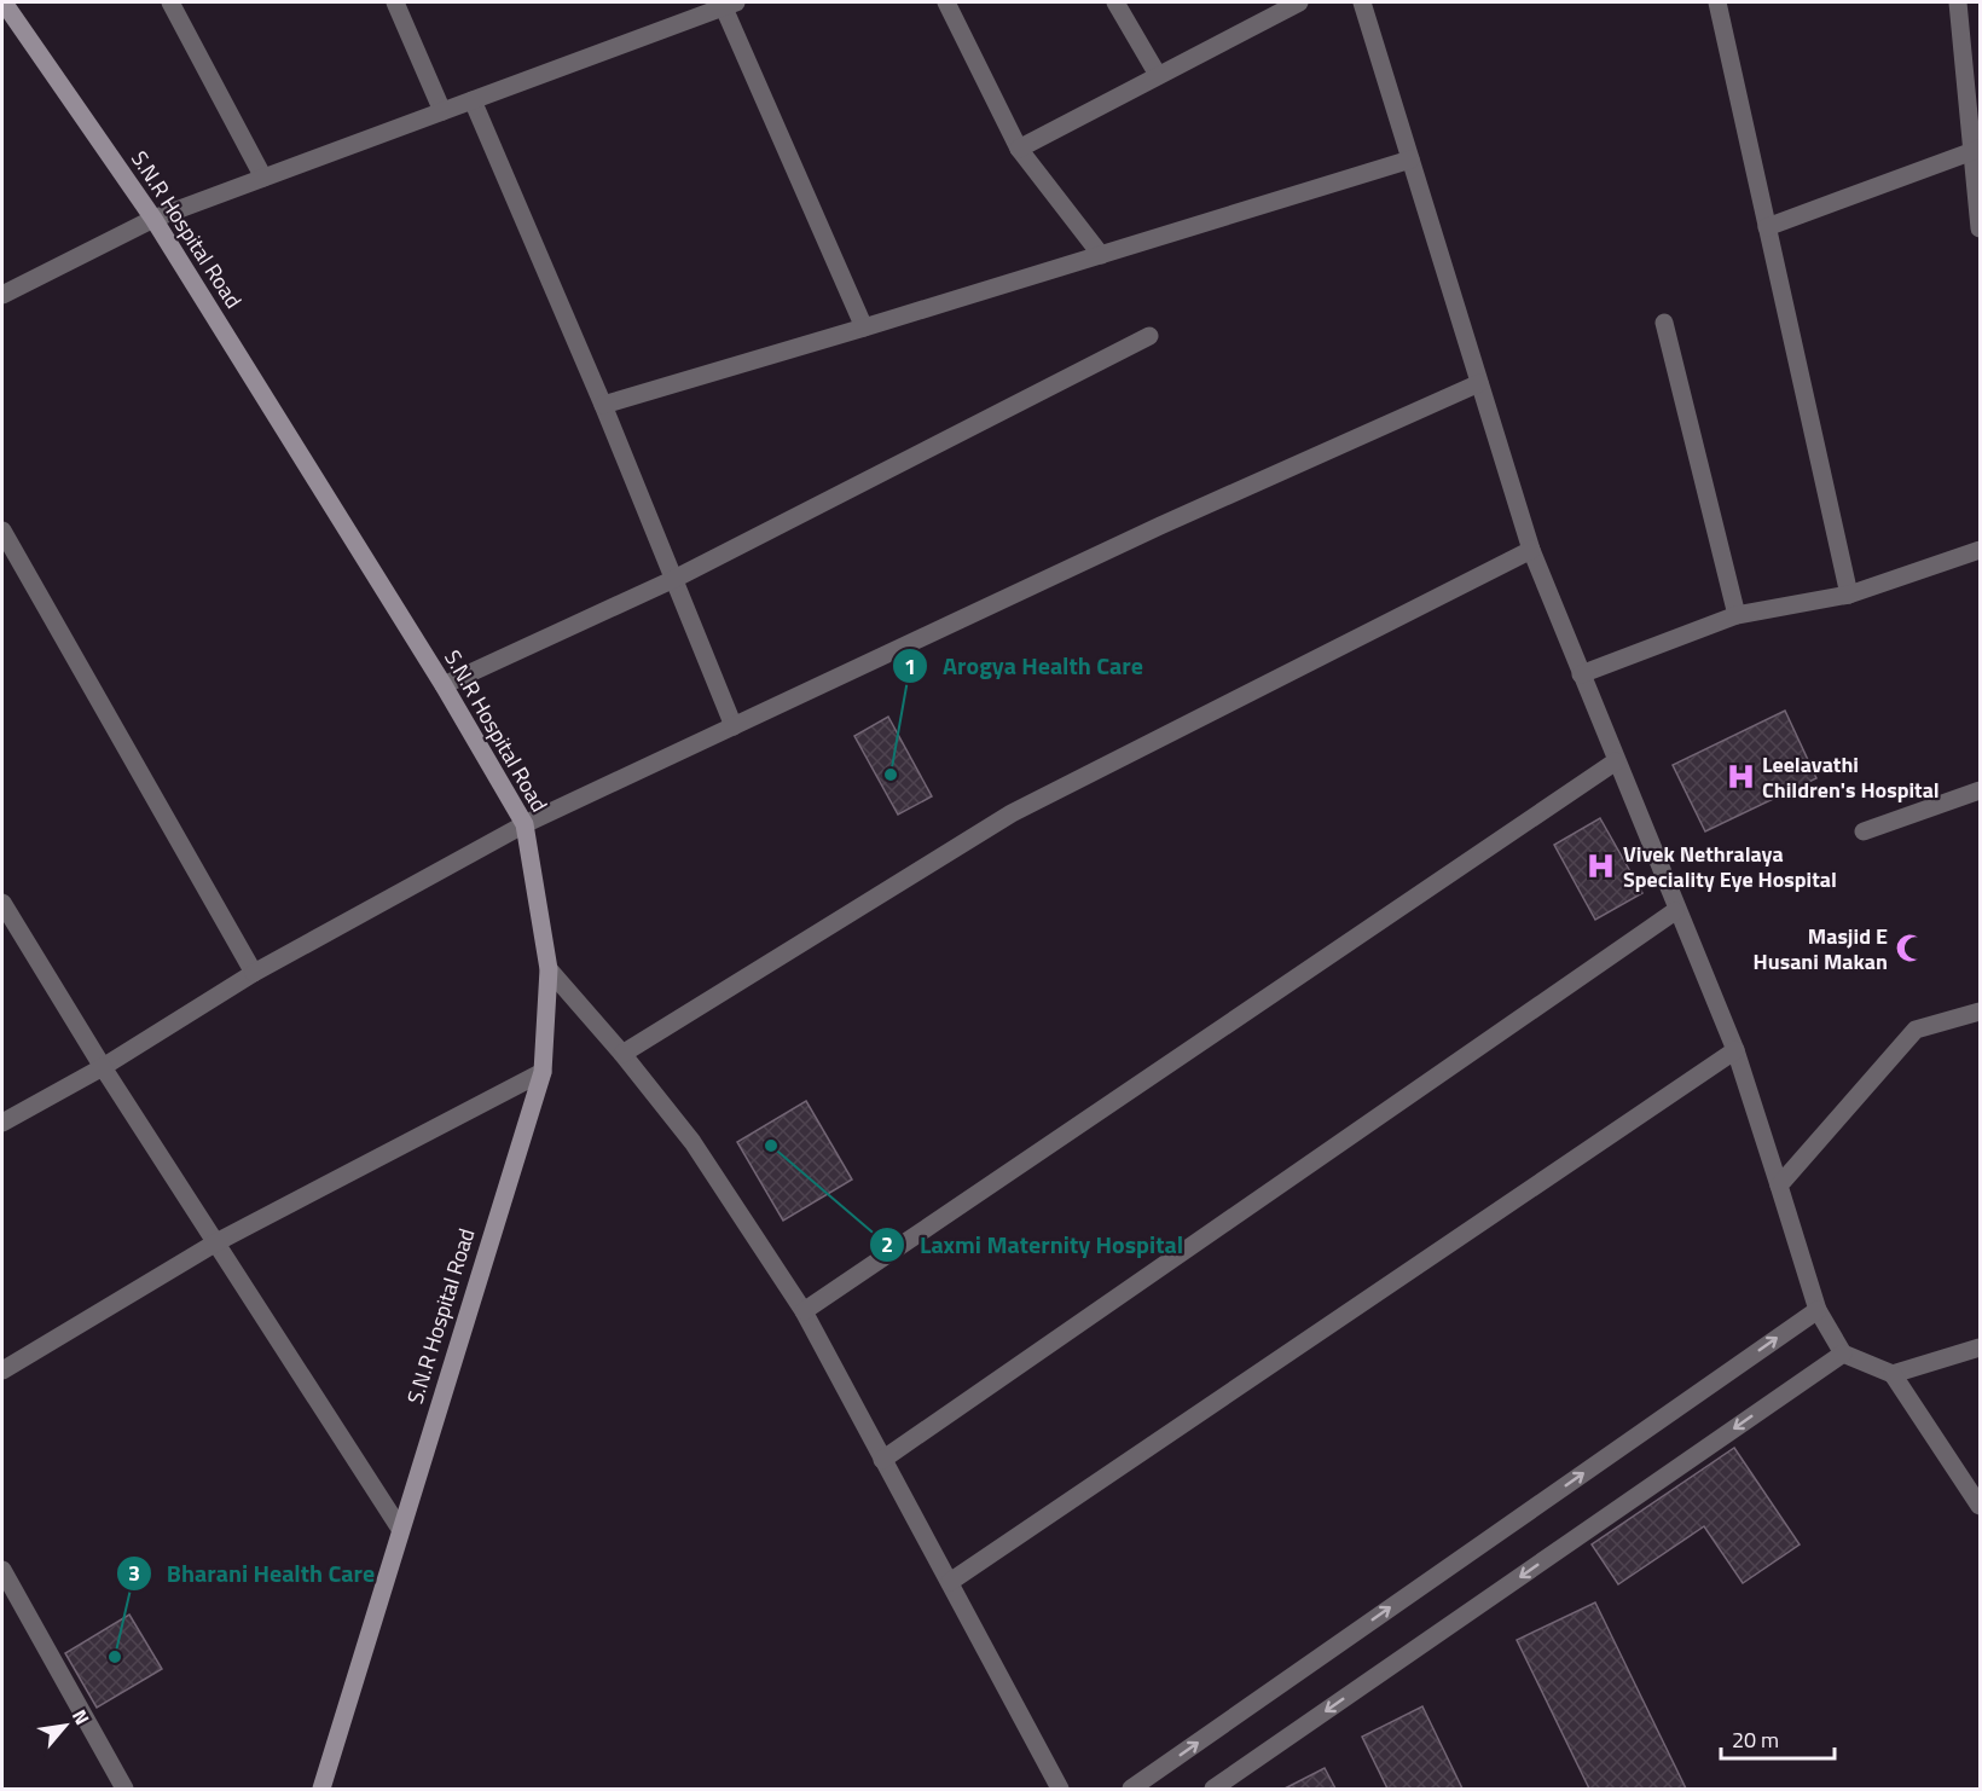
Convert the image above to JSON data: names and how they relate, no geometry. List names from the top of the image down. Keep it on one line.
{"streets":{"main road":["S.N.R Hospital Road"]},"places":{"other":["Arogya Health Care","Laxmi Maternity Hospital","Bharani Health Care"],"hospital":["Leelavathi Children's Hospital","Vivek Nethralaya Speciality Eye Hospital"],"mosque":["Masjid E Husani Makan"]},"scale_bar":"20 m","north":"top right"}
